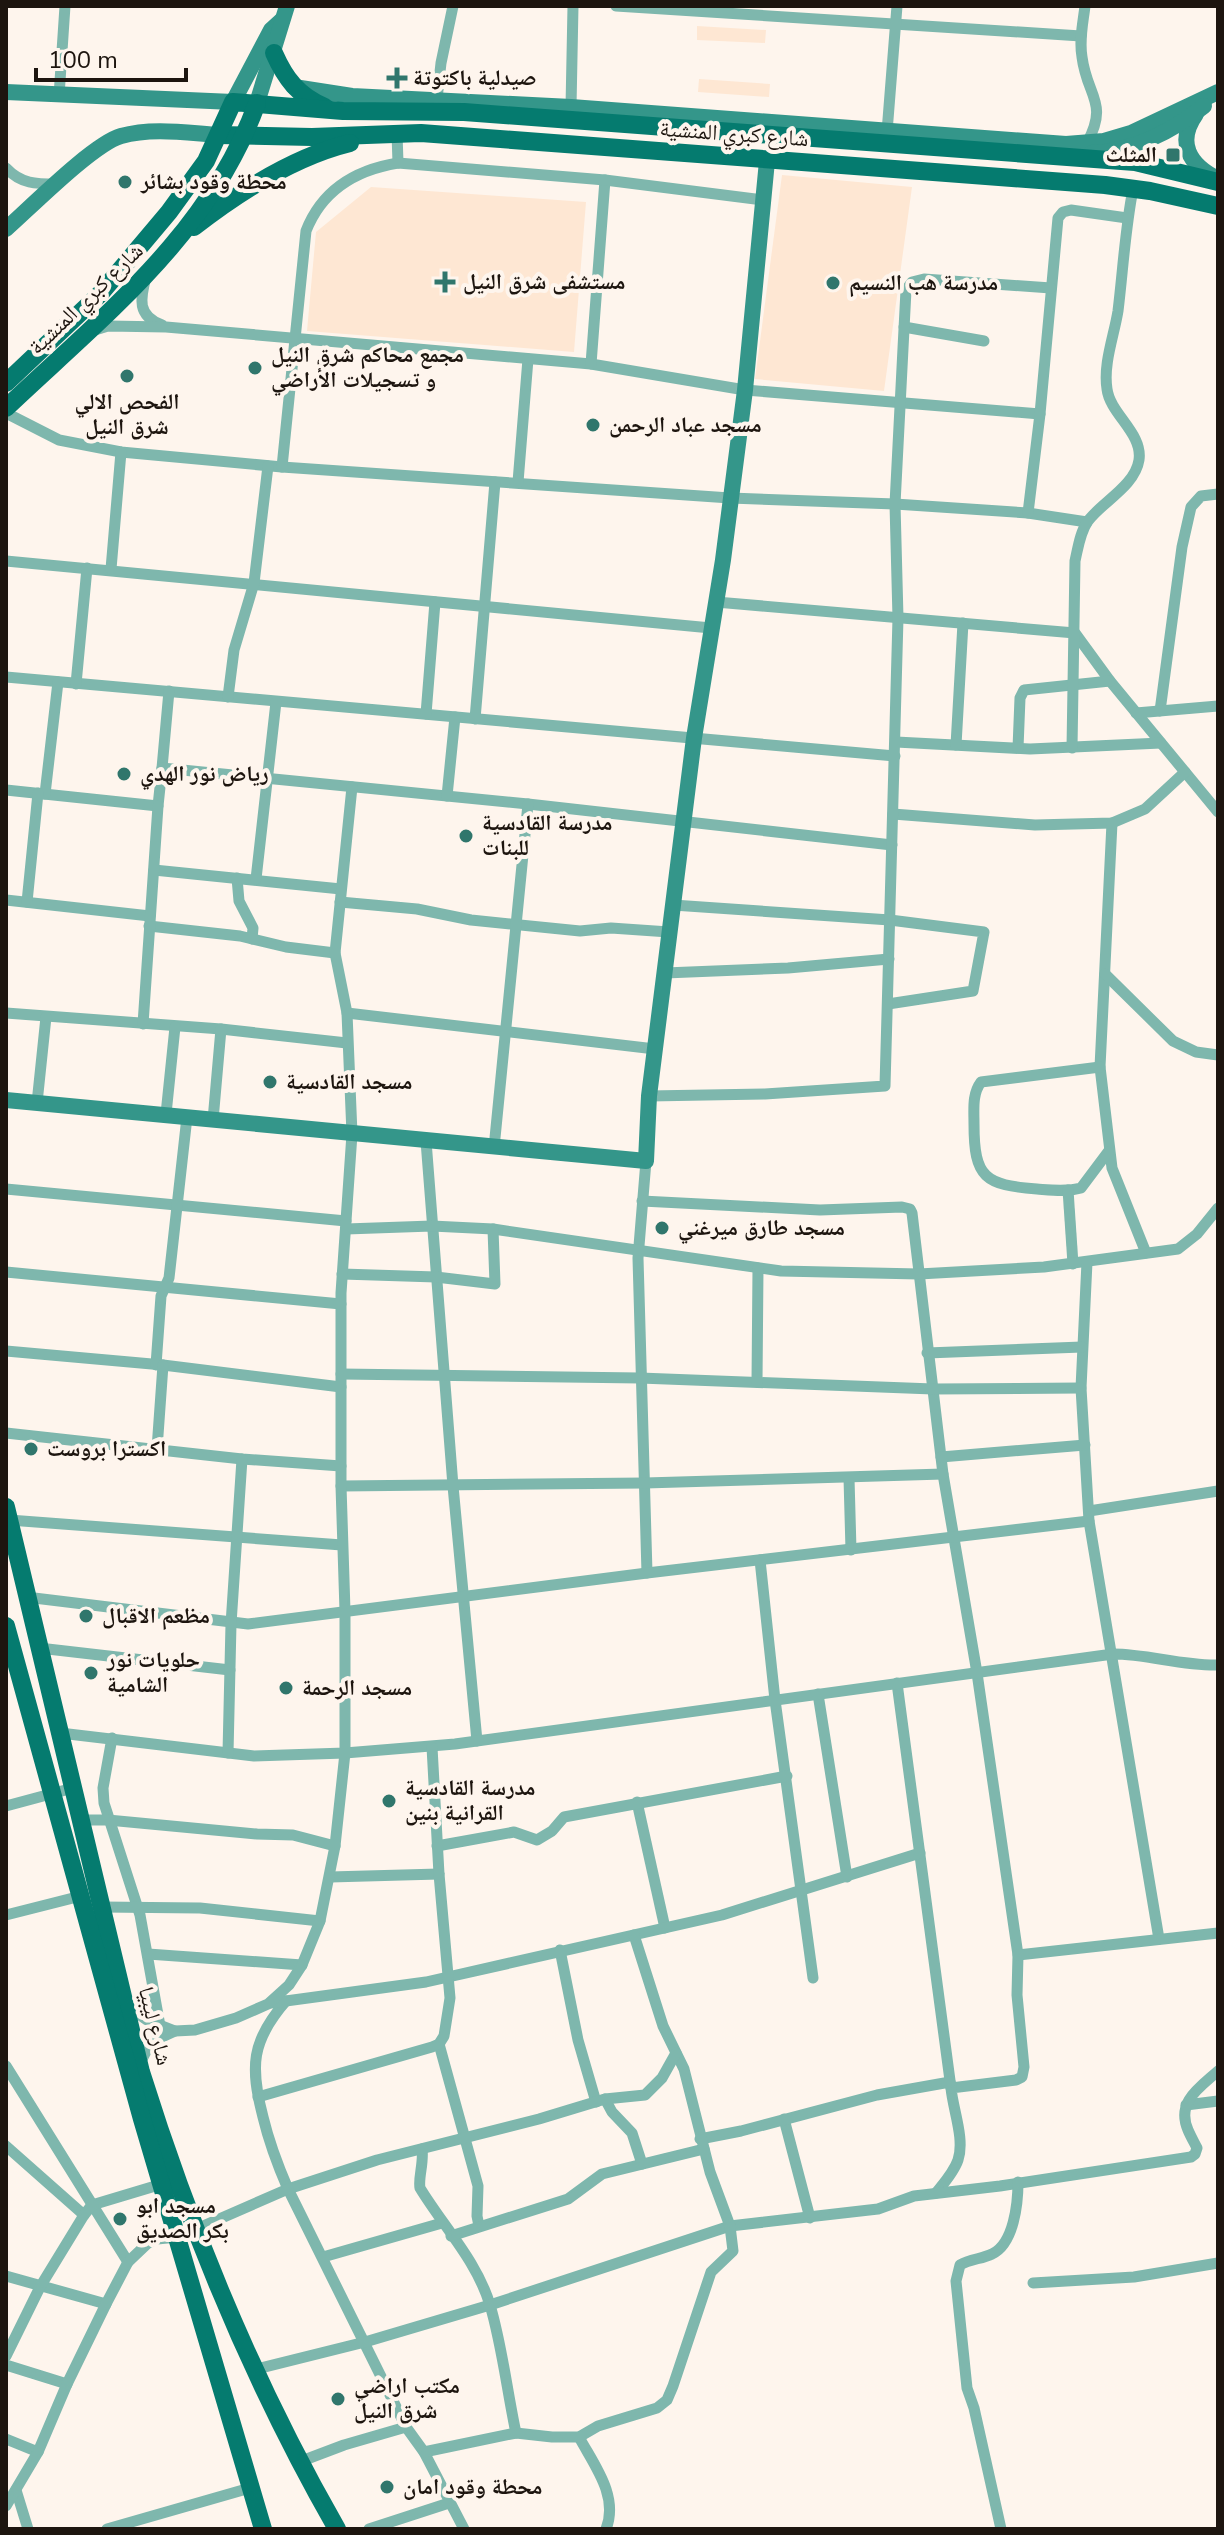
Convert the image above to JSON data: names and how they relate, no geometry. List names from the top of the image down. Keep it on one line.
{"streets":{"main road":["شارع كبري المنشية","شارع ليبيا"]},"places":{"health":["صيدلية باكتوتة","مستشفى شرق النيل"],"transit":["المثلث"],"other":["محطة وقود بشائر","مدرسة هب النسيم","مجمع محاكم شرق النيل و تسجيلات الأراضي","الفحص الالي شرق النيل","مسجد عباد الرحمن","رياض نور الهدي","مدرسة القادسية للبنات","مسجد القادسية","مسجد طارق ميرغني","اكسترا بروست","مظعم الاقبال","حلويات نور الشامية","مسجد الرحمة","مدرسة القادسية القرانية بنين","مسجد ابو بكر الصديق","مكتب اراضي شرق النيل","محطة وقود امان"]},"scale_bar":"100 m"}
